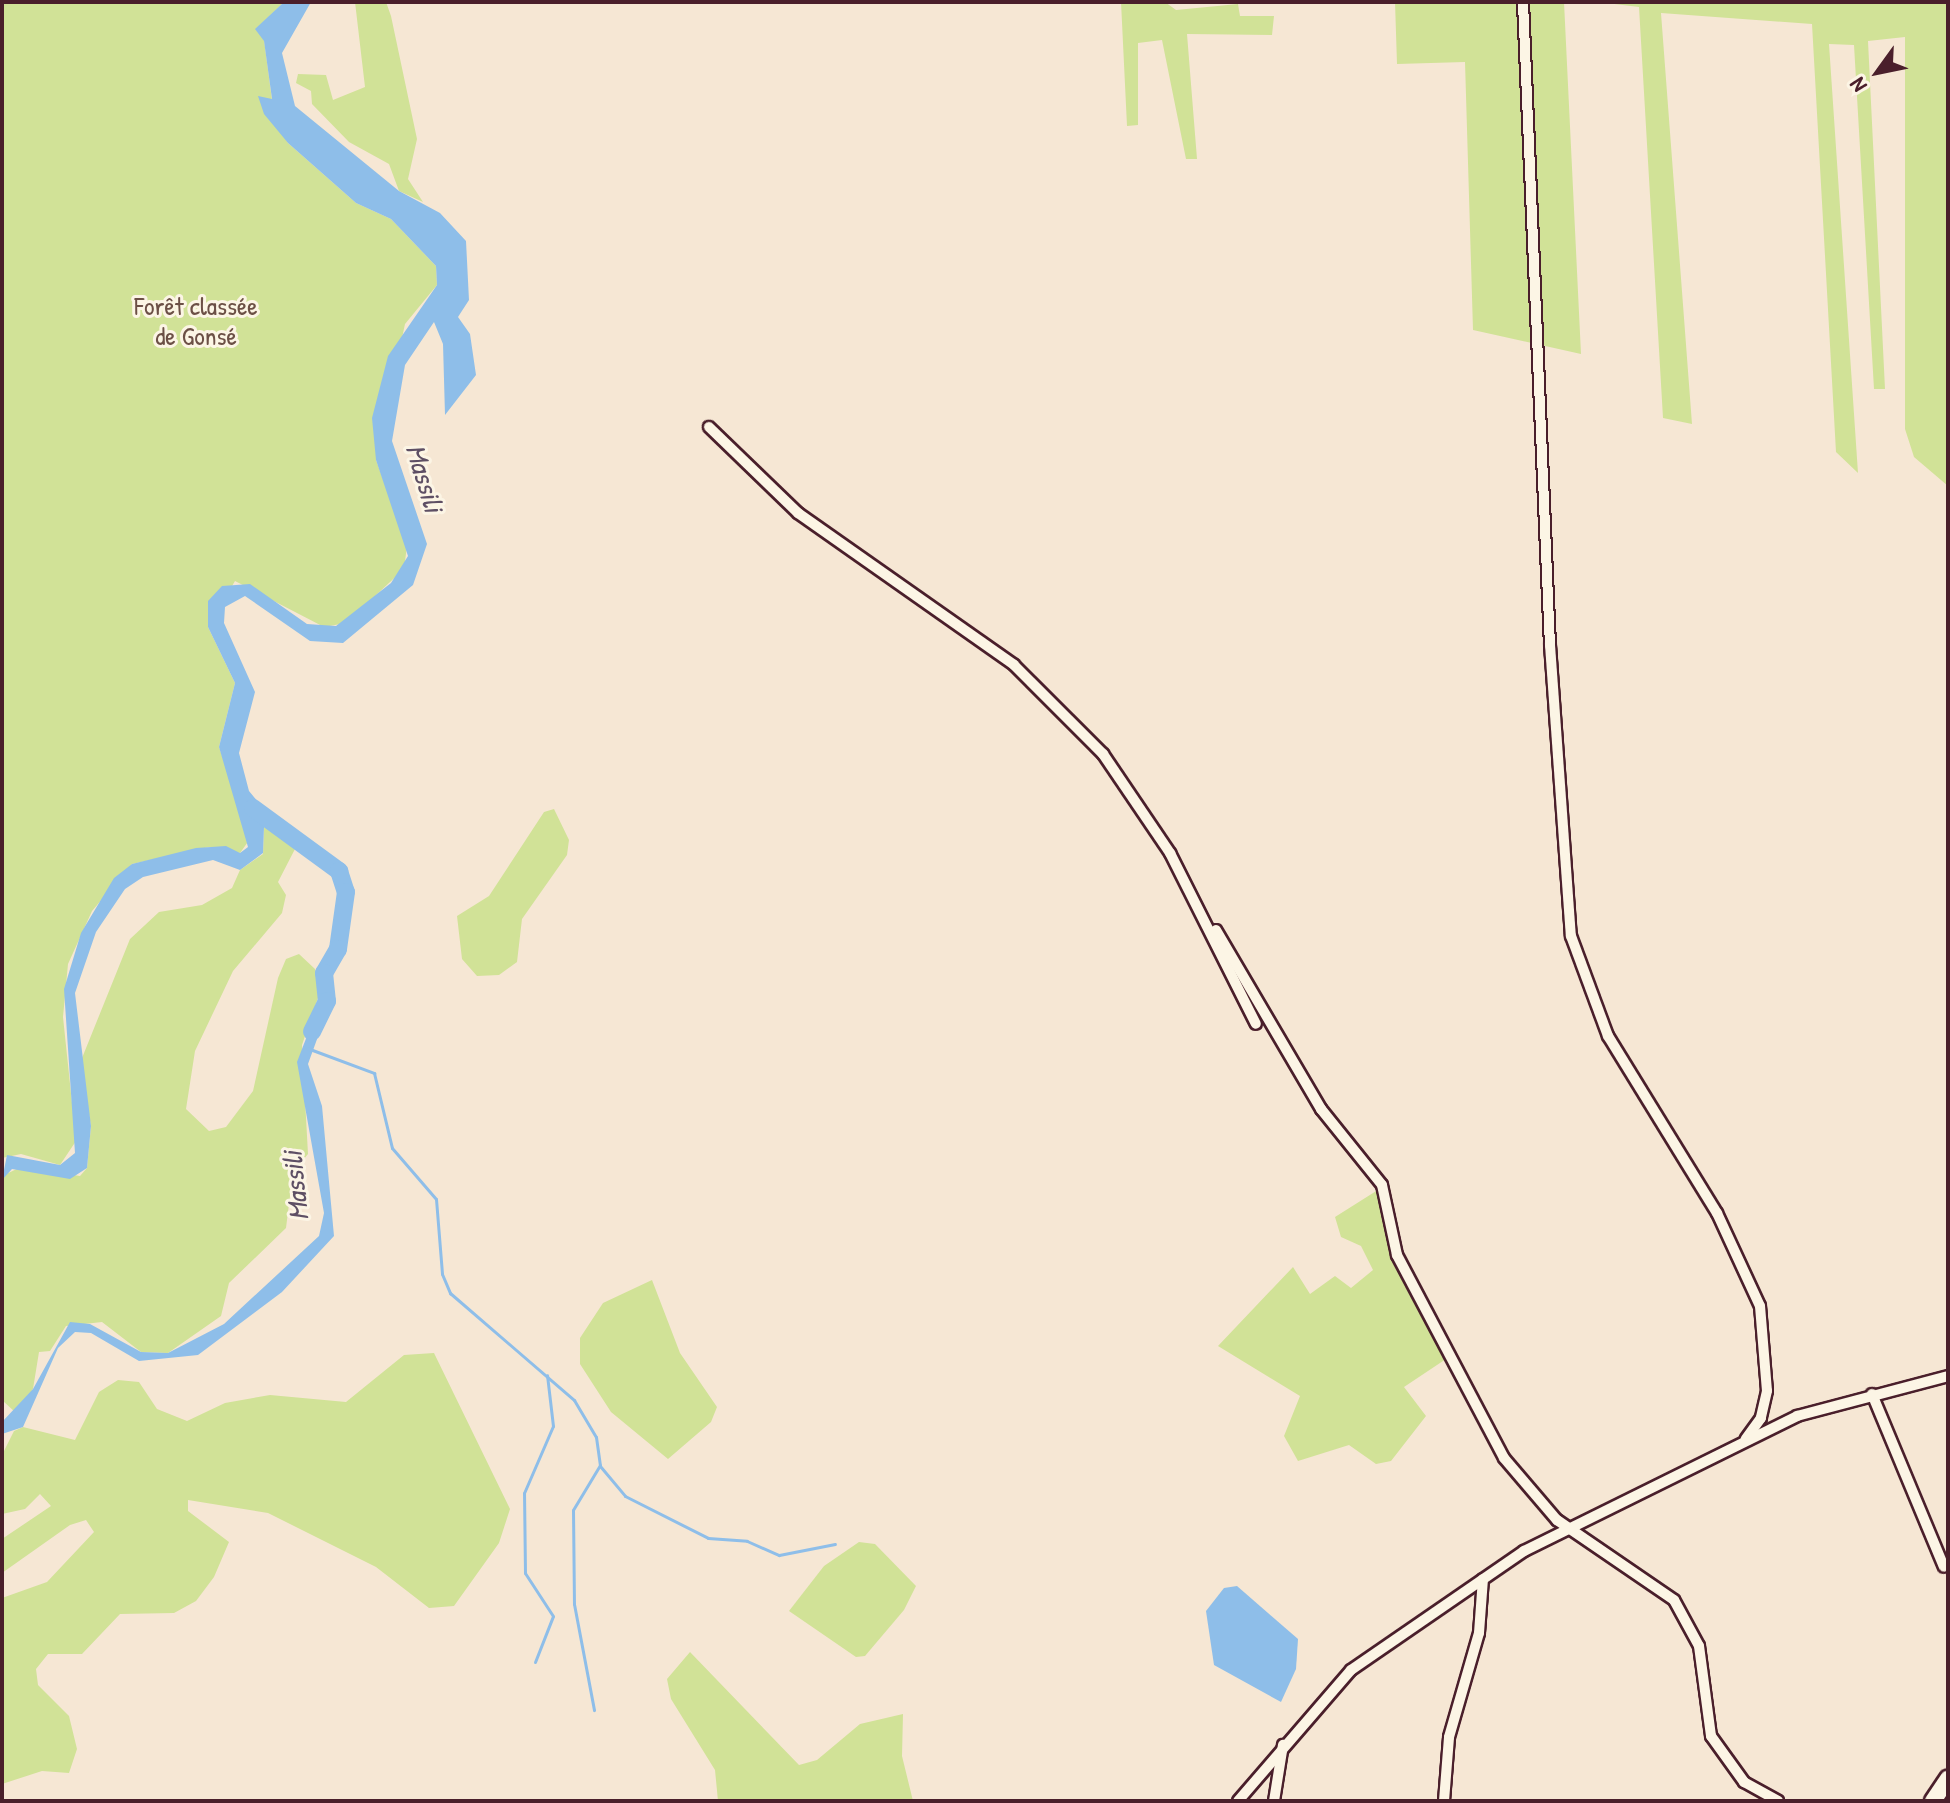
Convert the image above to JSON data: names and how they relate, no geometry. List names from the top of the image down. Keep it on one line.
{"water":["Massili"],"parks":["Forêt classée de Gonsé"],"north":"bottom left"}
